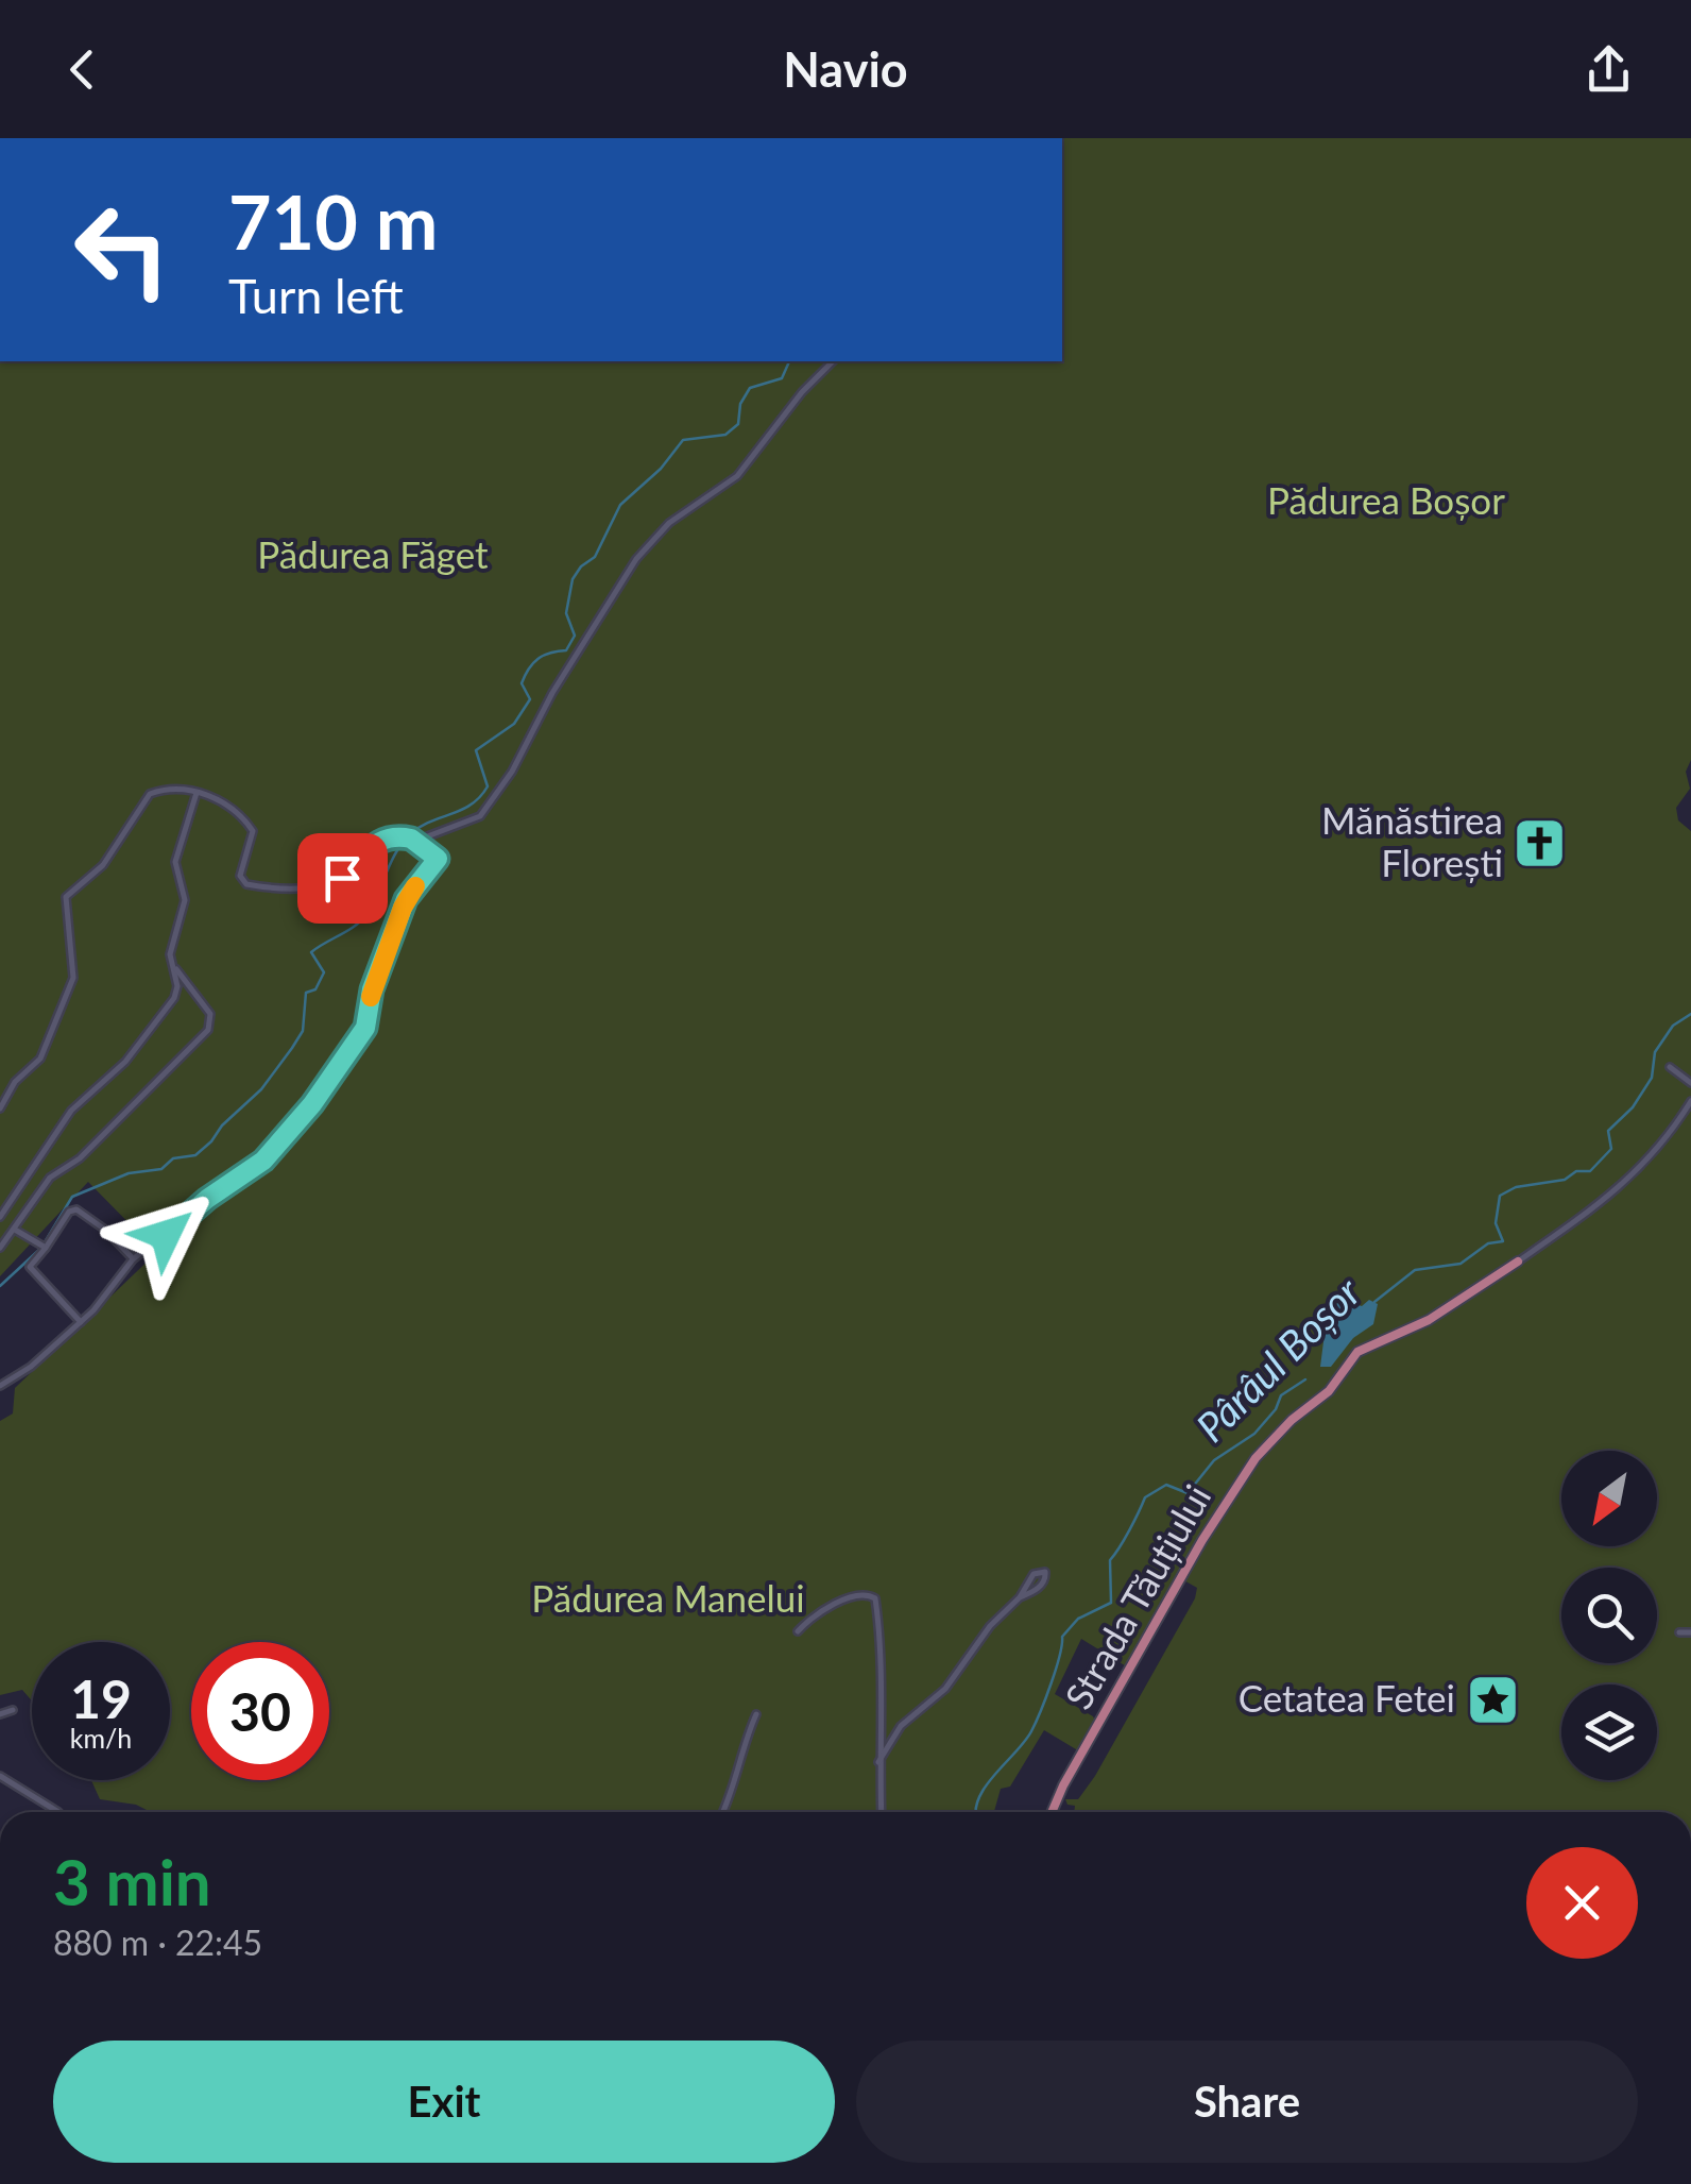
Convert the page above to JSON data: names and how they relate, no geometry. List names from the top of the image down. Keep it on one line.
{"streets":{"main road":["Strada Tăuțiului"]},"water":["Pârâul Boșor"],"parks":["Pădurea Boșor","Pădurea Făget","Pădurea Manelui"],"places":{"church":["Mănăstirea Florești"],"place":["Cetatea Fetei"]},"north":"bottom left","page":{"header":"Navio","turn":["710 m","Turn left"],"speed":"19 km/h","limit":"30","heading":["3 min","880 m · 22:45"],"buttons":["Exit","Share"]}}
